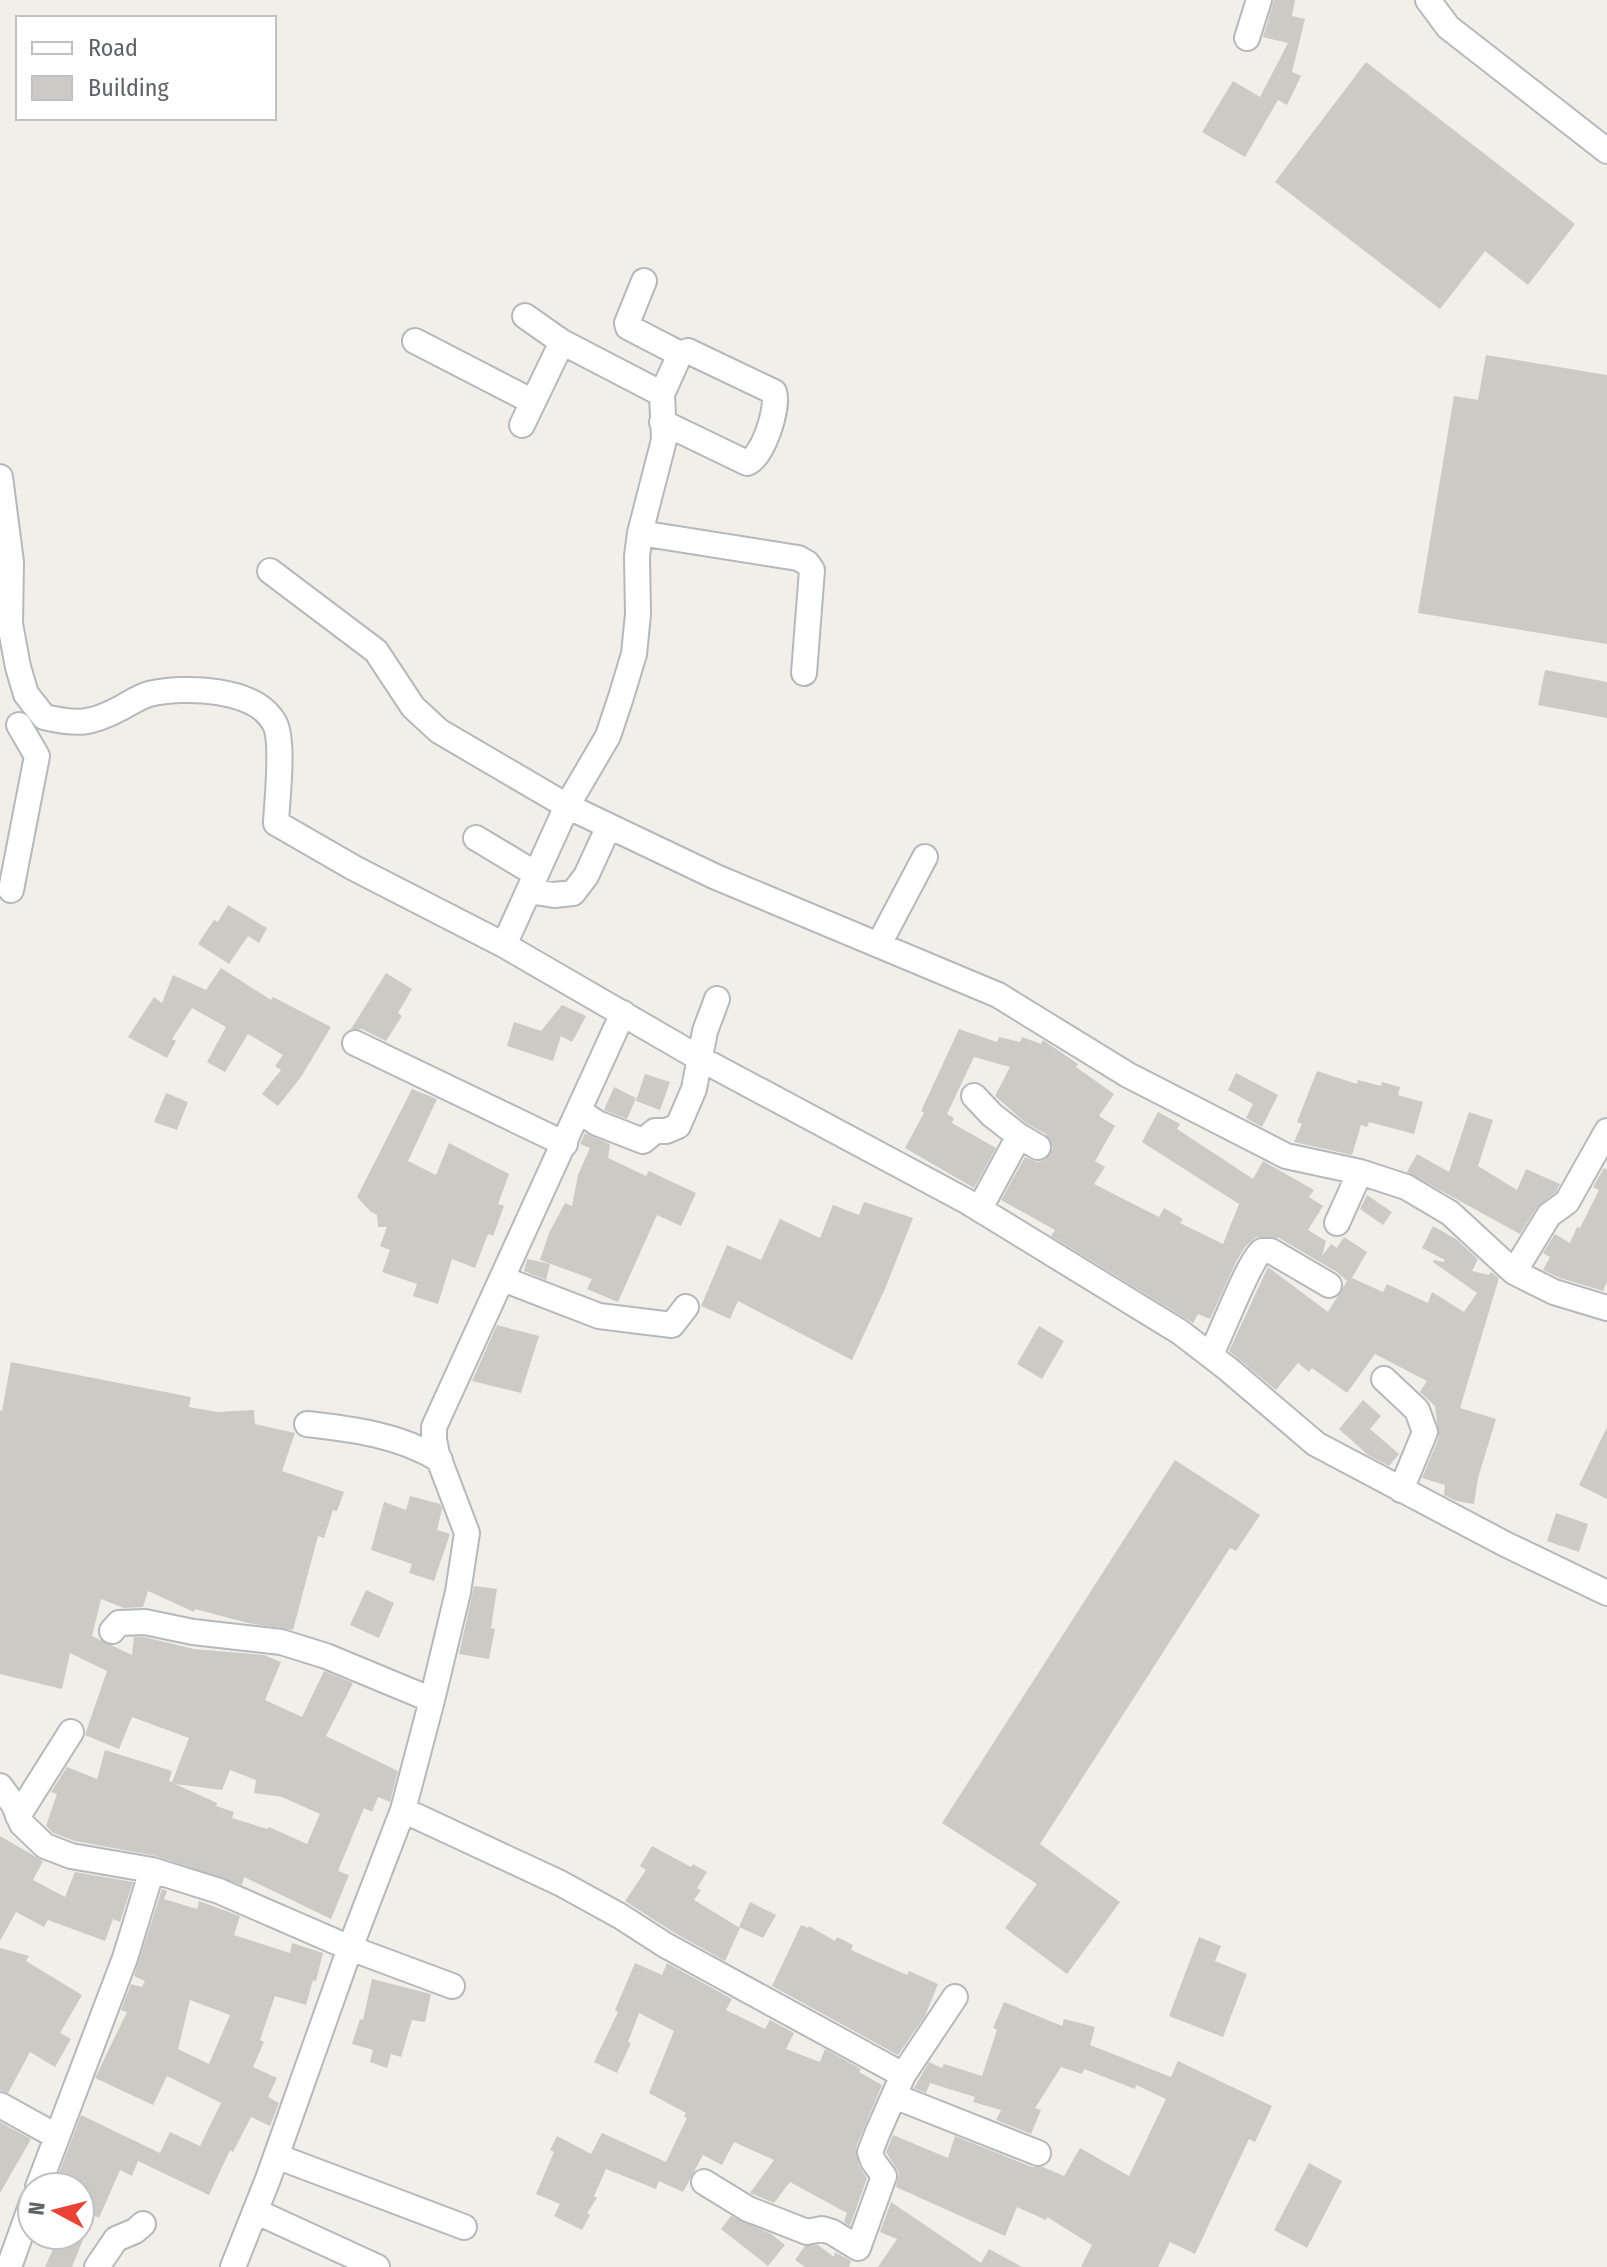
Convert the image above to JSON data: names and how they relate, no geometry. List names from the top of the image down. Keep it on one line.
{"legend":["Road","Building"],"north":"left"}
